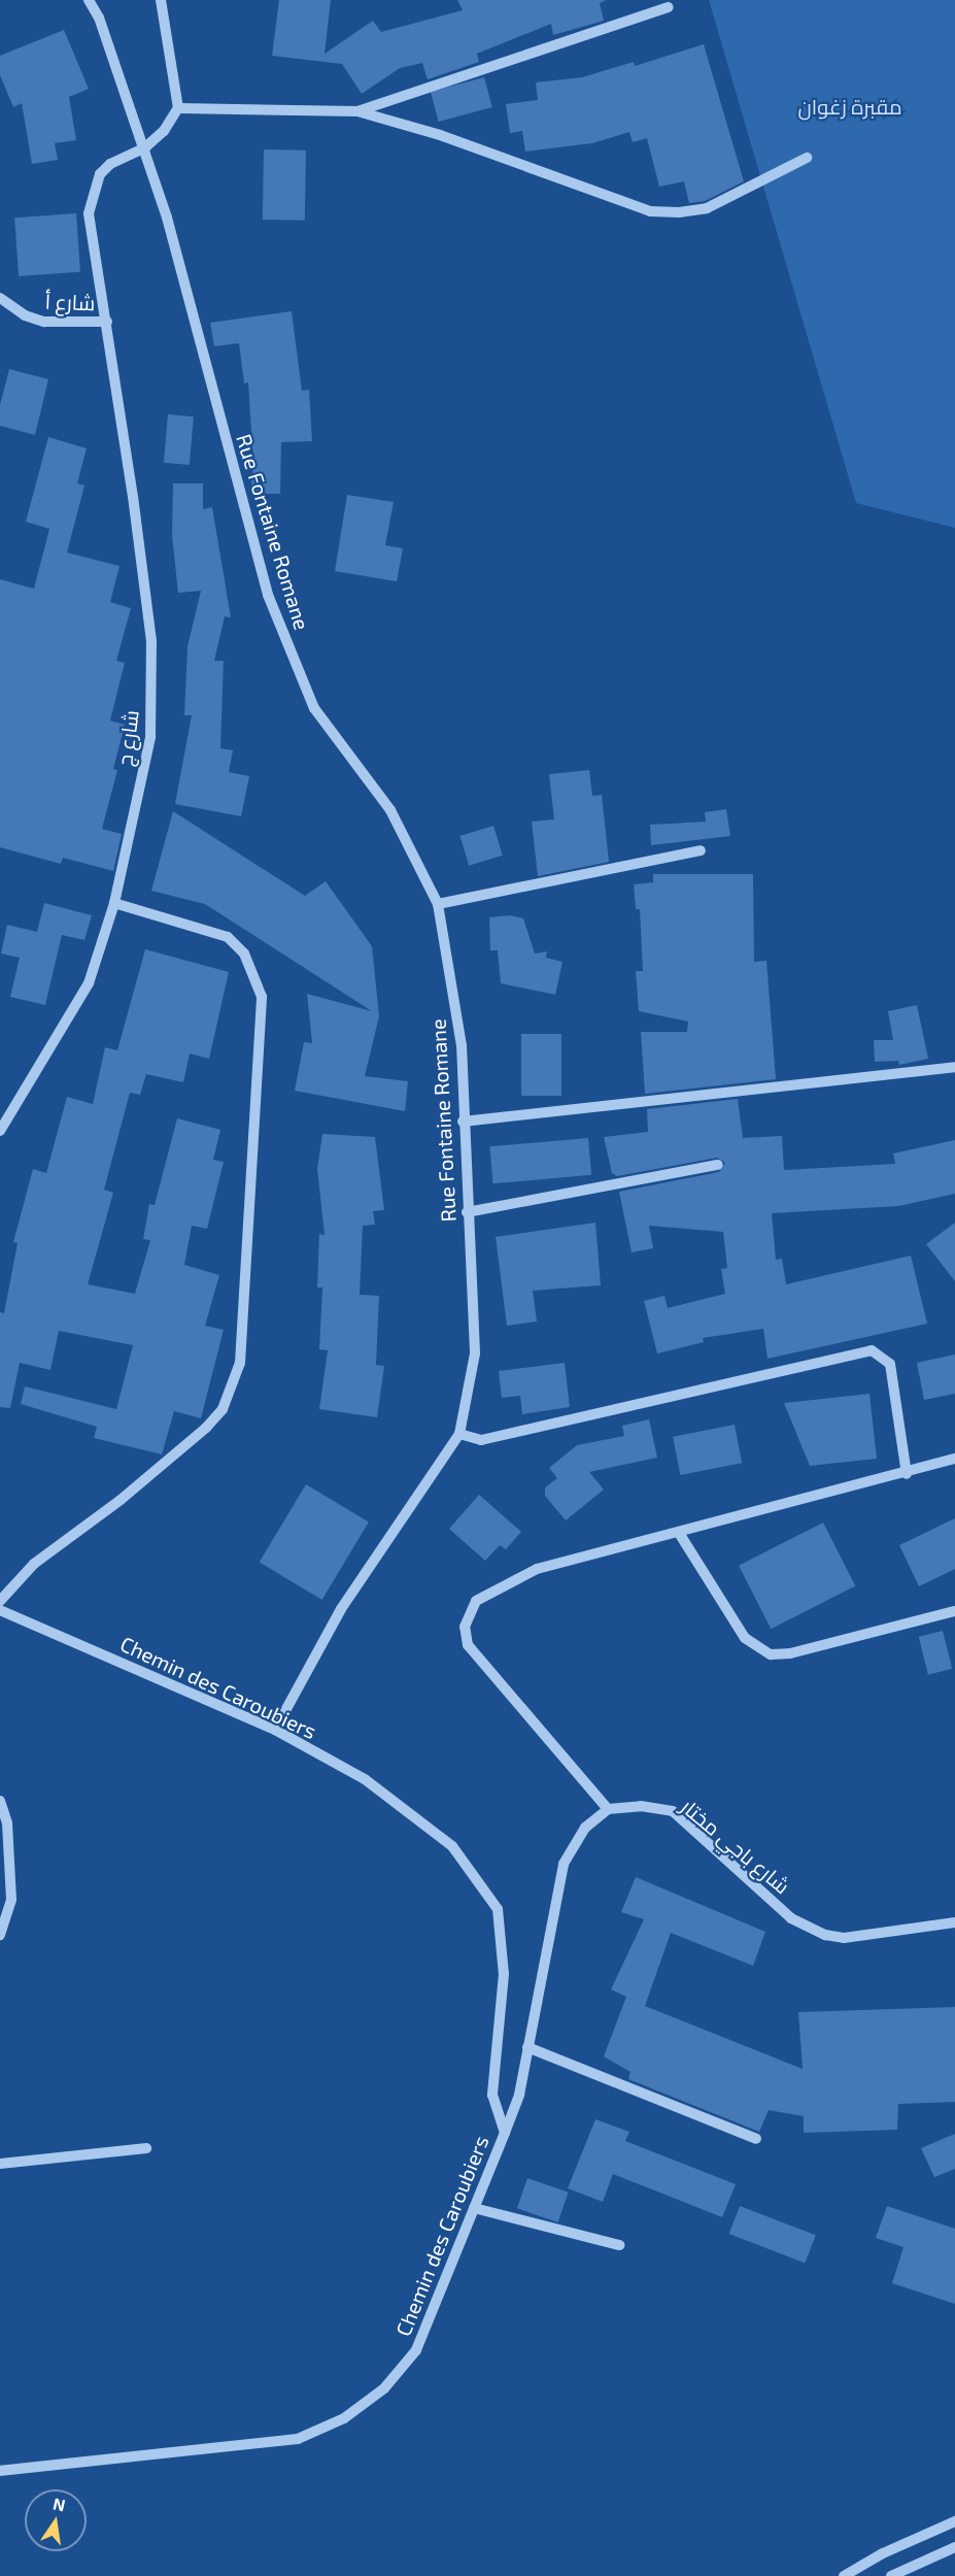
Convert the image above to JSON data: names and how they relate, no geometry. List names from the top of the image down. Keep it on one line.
{"streets":{"street":["شارع أ","Rue Fontaine Romane","شارع ج","Chemin des Caroubiers","شارع باجي مختار"]},"crossings":[["شارع أ","شارع ج"],["Rue Fontaine Romane","شارع ج"],["Rue Fontaine Romane","Chemin des Caroubiers"]],"parks":["مقبرة زغوان"],"north":"top"}
